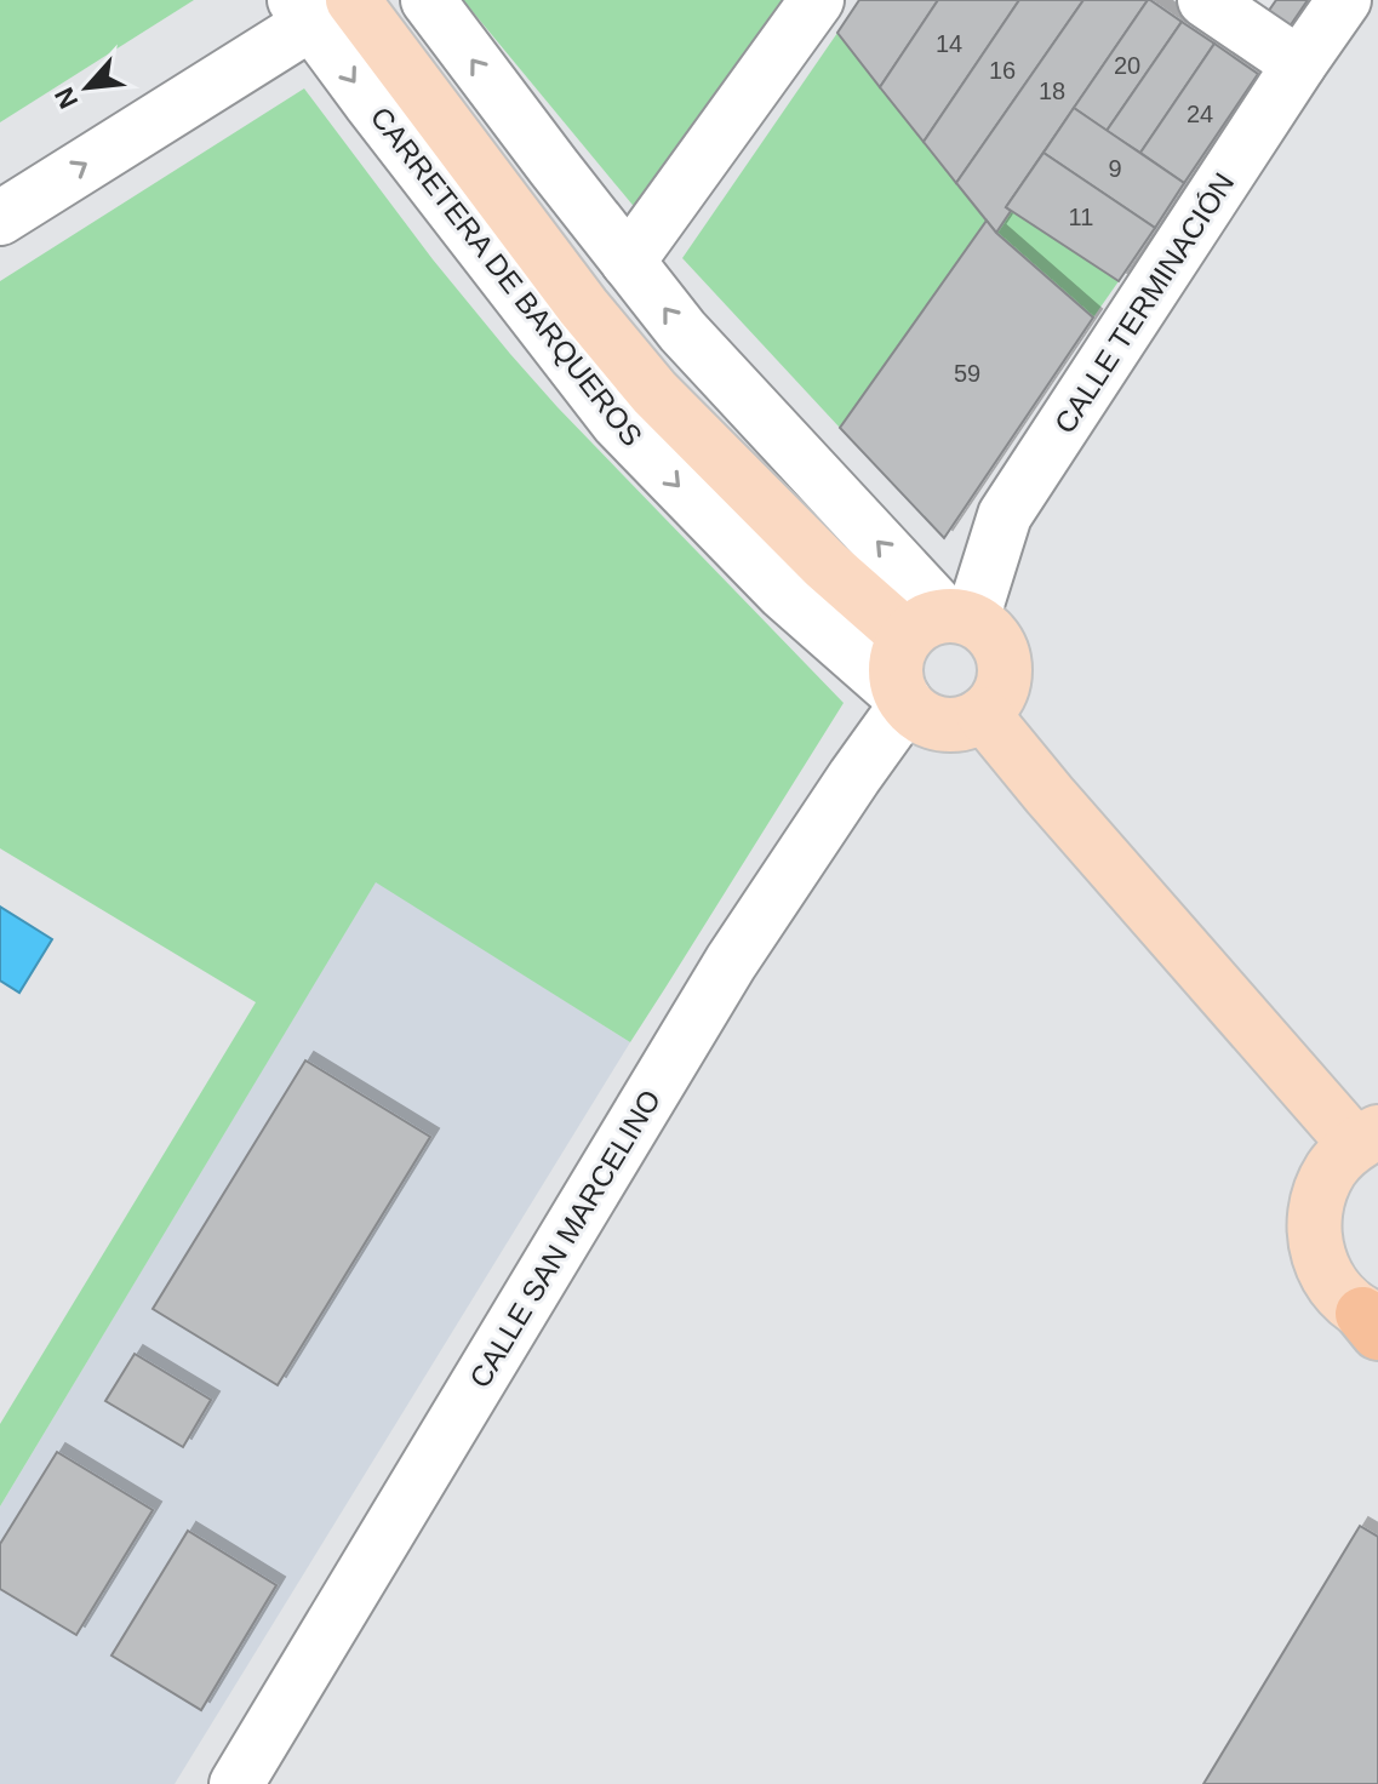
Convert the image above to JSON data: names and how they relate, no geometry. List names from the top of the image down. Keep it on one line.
{"streets":{"main road":["CARRETERA DE BARQUEROS"],"street":["CALLE TERMINACIÓN","CALLE SAN MARCELINO"]},"crossings":[["CARRETERA DE BARQUEROS","CALLE TERMINACIÓN"],["CARRETERA DE BARQUEROS","CALLE SAN MARCELINO"],["CALLE TERMINACIÓN","CALLE SAN MARCELINO"]],"house_numbers":["14","20","16","18","24","9","11","59"],"north":"bottom left"}
